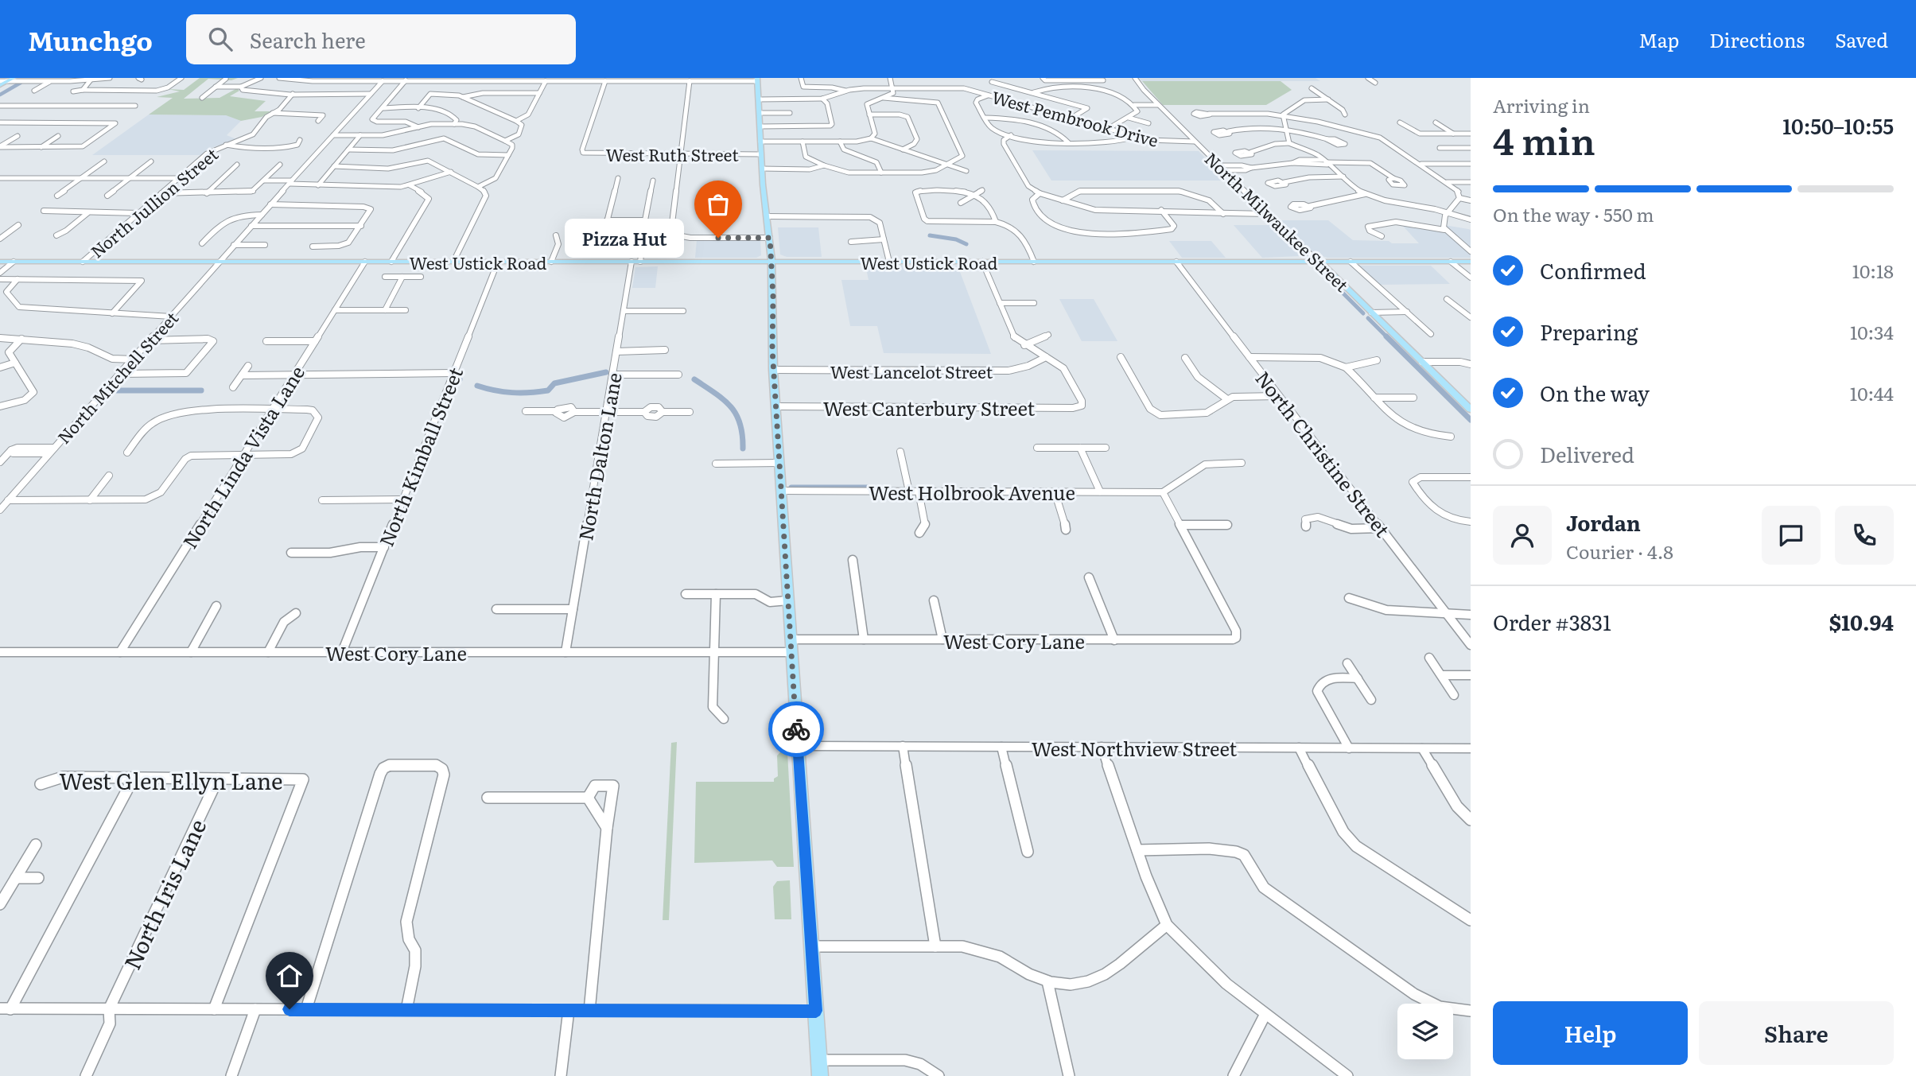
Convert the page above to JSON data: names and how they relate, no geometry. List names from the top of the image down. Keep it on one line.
{"streets":{"main road":["North Milwaukee Street","West Ustick Road"],"street":["West Pembrook Drive","West Ruth Street","North Jullion Street","West Lancelot Street","North Mitchell Street","West Canterbury Street","North Christine Street","North Linda Vista Lane","North Kimball Street","North Dalton Lane","West Holbrook Avenue","West Cory Lane","West Northview Street","West Glen Ellyn Lane","North Iris Lane"]},"crossings":[["West Pembrook Drive","North Milwaukee Street"],["North Jullion Street","West Ustick Road"],["North Milwaukee Street","West Ustick Road"],["West Ustick Road","North Mitchell Street"],["West Ustick Road","North Christine Street"],["West Ustick Road","North Linda Vista Lane"],["West Ustick Road","North Kimball Street"],["West Ustick Road","North Dalton Lane"],["West Lancelot Street","West Canterbury Street"],["North Linda Vista Lane","West Cory Lane"],["North Kimball Street","West Cory Lane"],["North Dalton Lane","West Cory Lane"],["West Glen Ellyn Lane","North Iris Lane"]],"places":["Pizza Hut"],"page":{"header":"Munchgo","search":"Search here","nav":["Map","Directions","Saved"],"heading":["4 min","Arriving in","10:50–10:55"],"panel":["Jordan","Courier · 4.8","Order #3831","$10.94"],"bar":"On the way · 550 m","bubble":"Pizza Hut","list":[["Confirmed","10:18"],["Preparing","10:34"],["On the way","10:44"],"Delivered"],"buttons":["Help","Share"]}}
